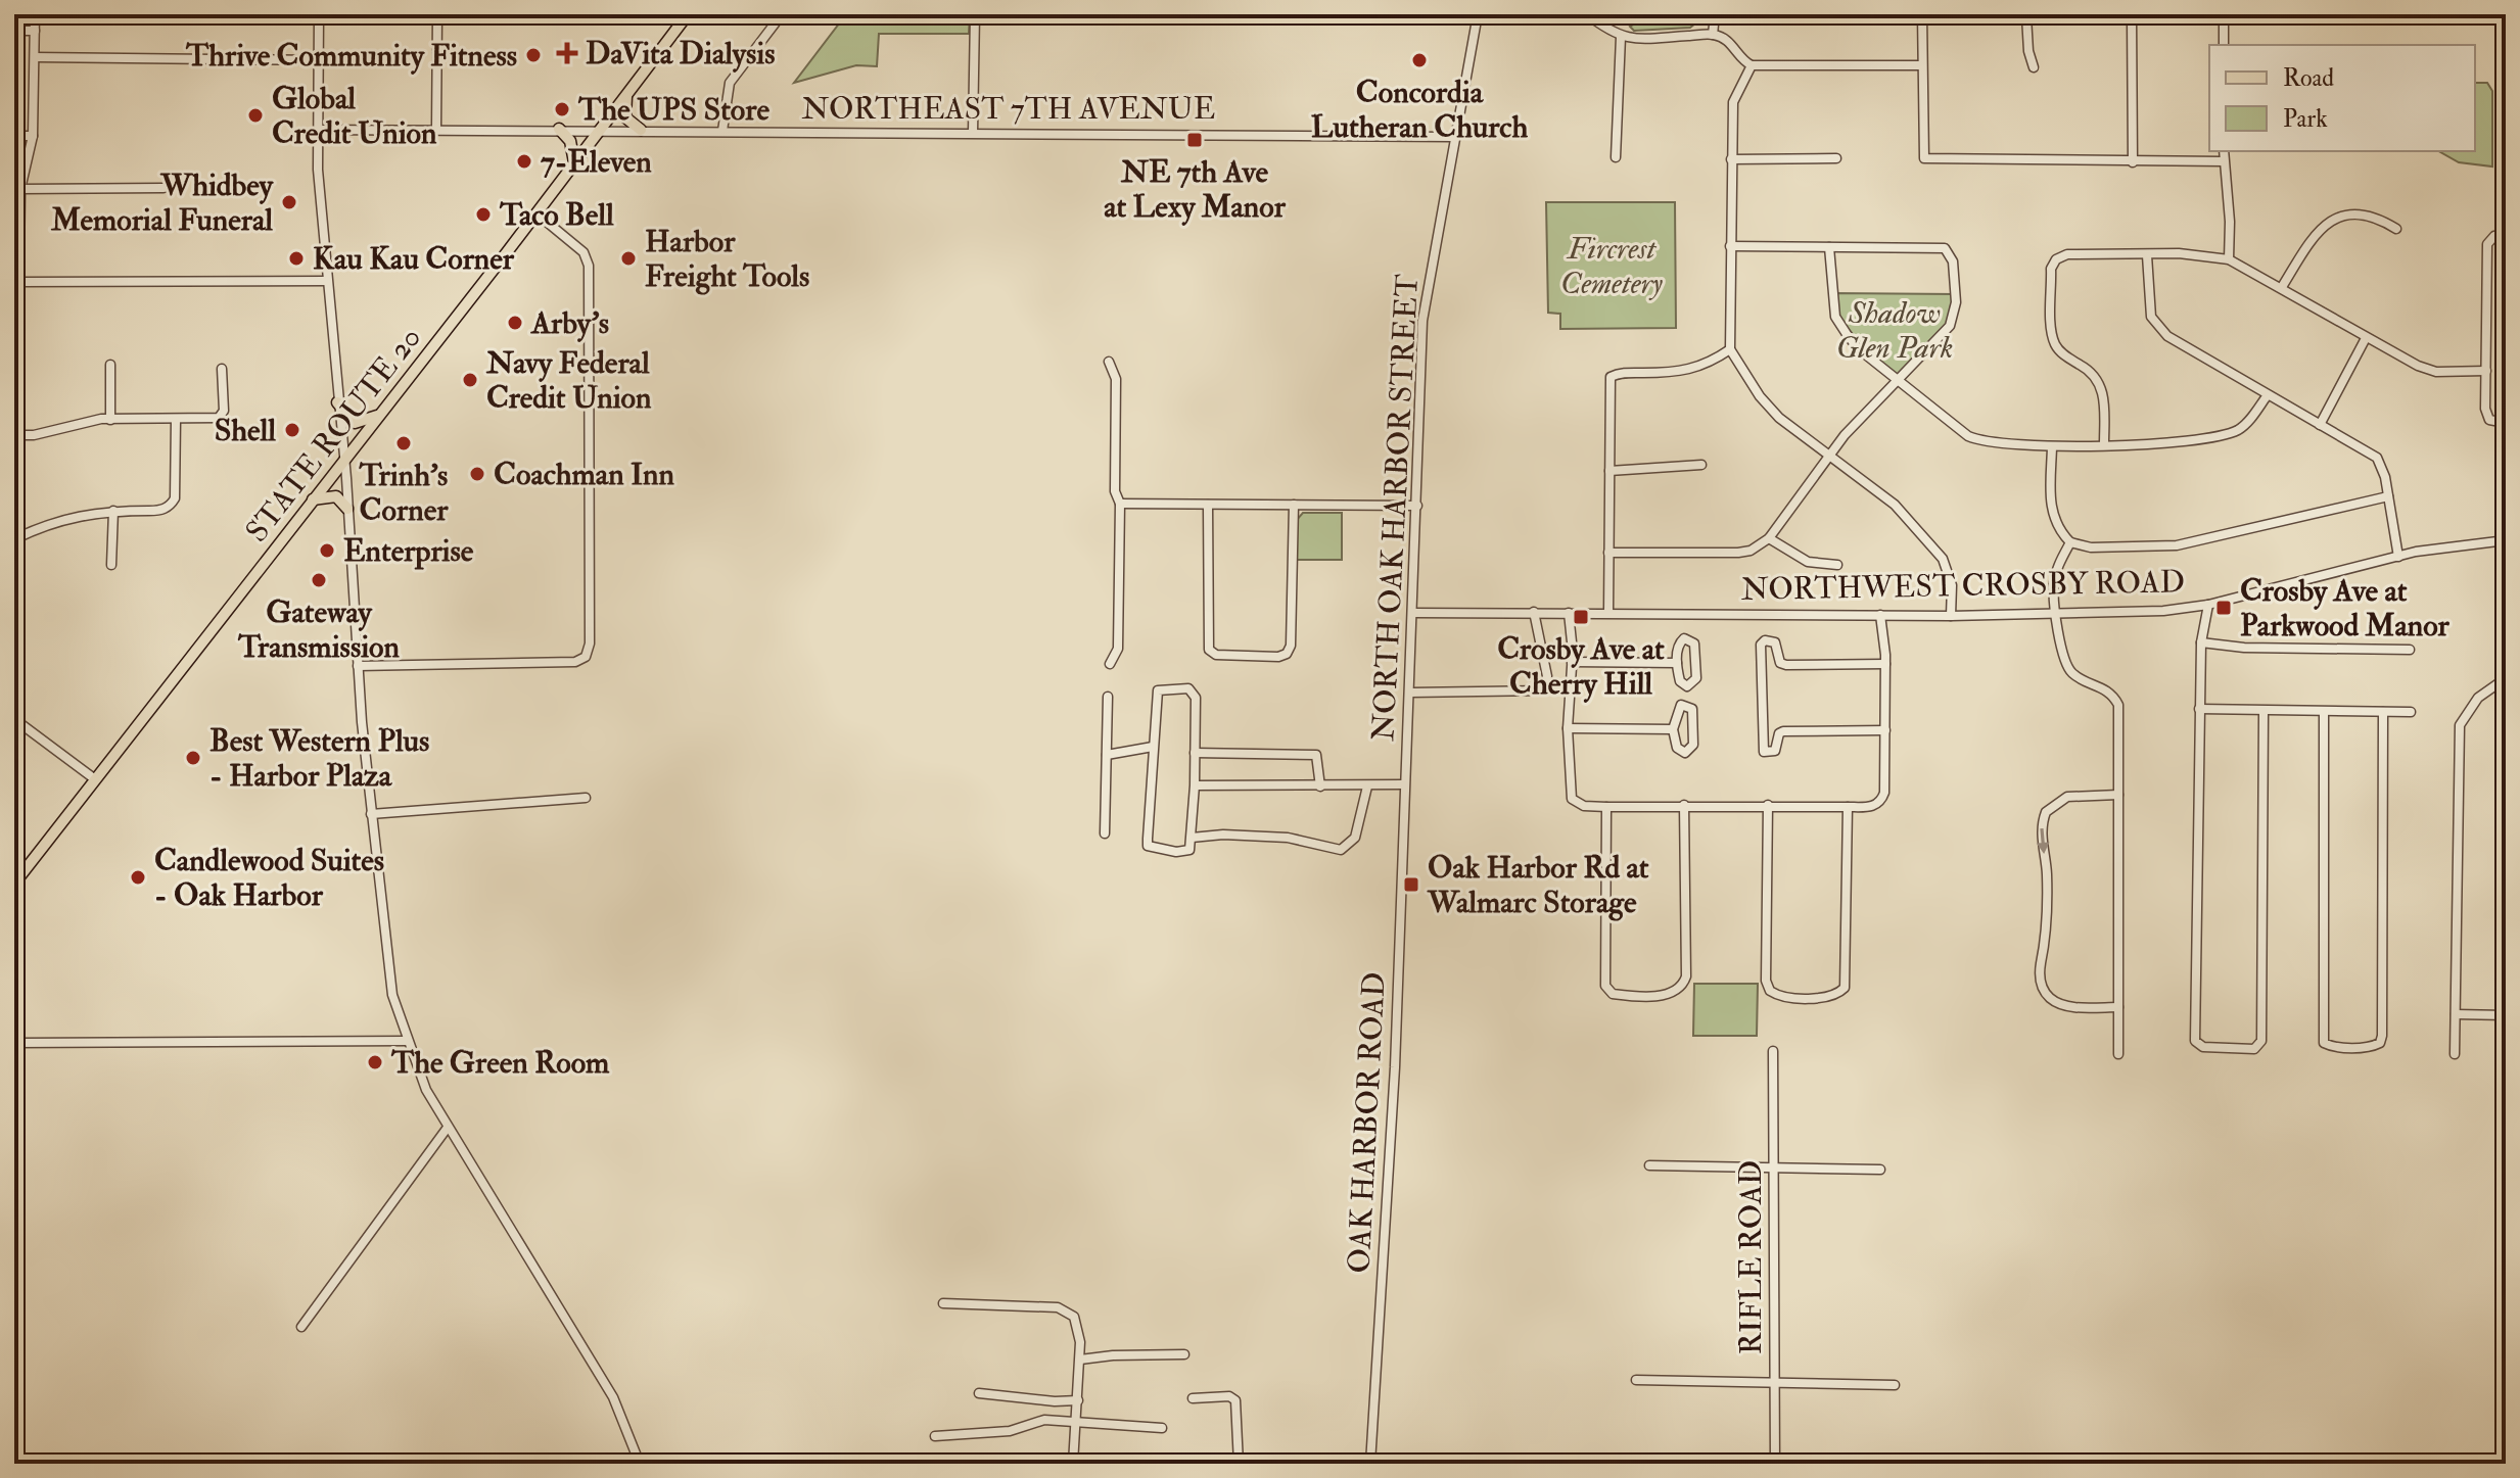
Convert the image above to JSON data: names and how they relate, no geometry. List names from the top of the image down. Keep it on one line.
{"streets":{"main road":["STATE ROUTE 20"],"street":["NORTHEAST 7TH AVENUE","NORTH OAK HARBOR STREET","NORTHWEST CROSBY ROAD","OAK HARBOR ROAD","RIFLE ROAD"]},"crossings":[["NORTHEAST 7TH AVENUE","STATE ROUTE 20"],["NORTHEAST 7TH AVENUE","NORTH OAK HARBOR STREET"],["NORTH OAK HARBOR STREET","NORTHWEST CROSBY ROAD"],["NORTH OAK HARBOR STREET","OAK HARBOR ROAD"]],"parks":["Fircrest Cemetery","Shadow Glen Park"],"places":{"health":["DaVita Dialysis"],"other":["Thrive Community Fitness","Concordia Lutheran Church","The UPS Store","Global Credit Union","7-Eleven","Whidbey Memorial Funeral","Taco Bell","Kau Kau Corner","Harbor Freight Tools","Arby's","Navy Federal Credit Union","Shell","Trinh's Corner","Coachman Inn","Enterprise","Gateway Transmission","Best Western Plus - Harbor Plaza","Candlewood Suites - Oak Harbor","The Green Room"],"transit":["NE 7th Ave at Lexy Manor","Crosby Ave at Parkwood Manor","Crosby Ave at Cherry Hill","Oak Harbor Rd at Walmarc Storage"]},"legend":["Road","Park"]}
